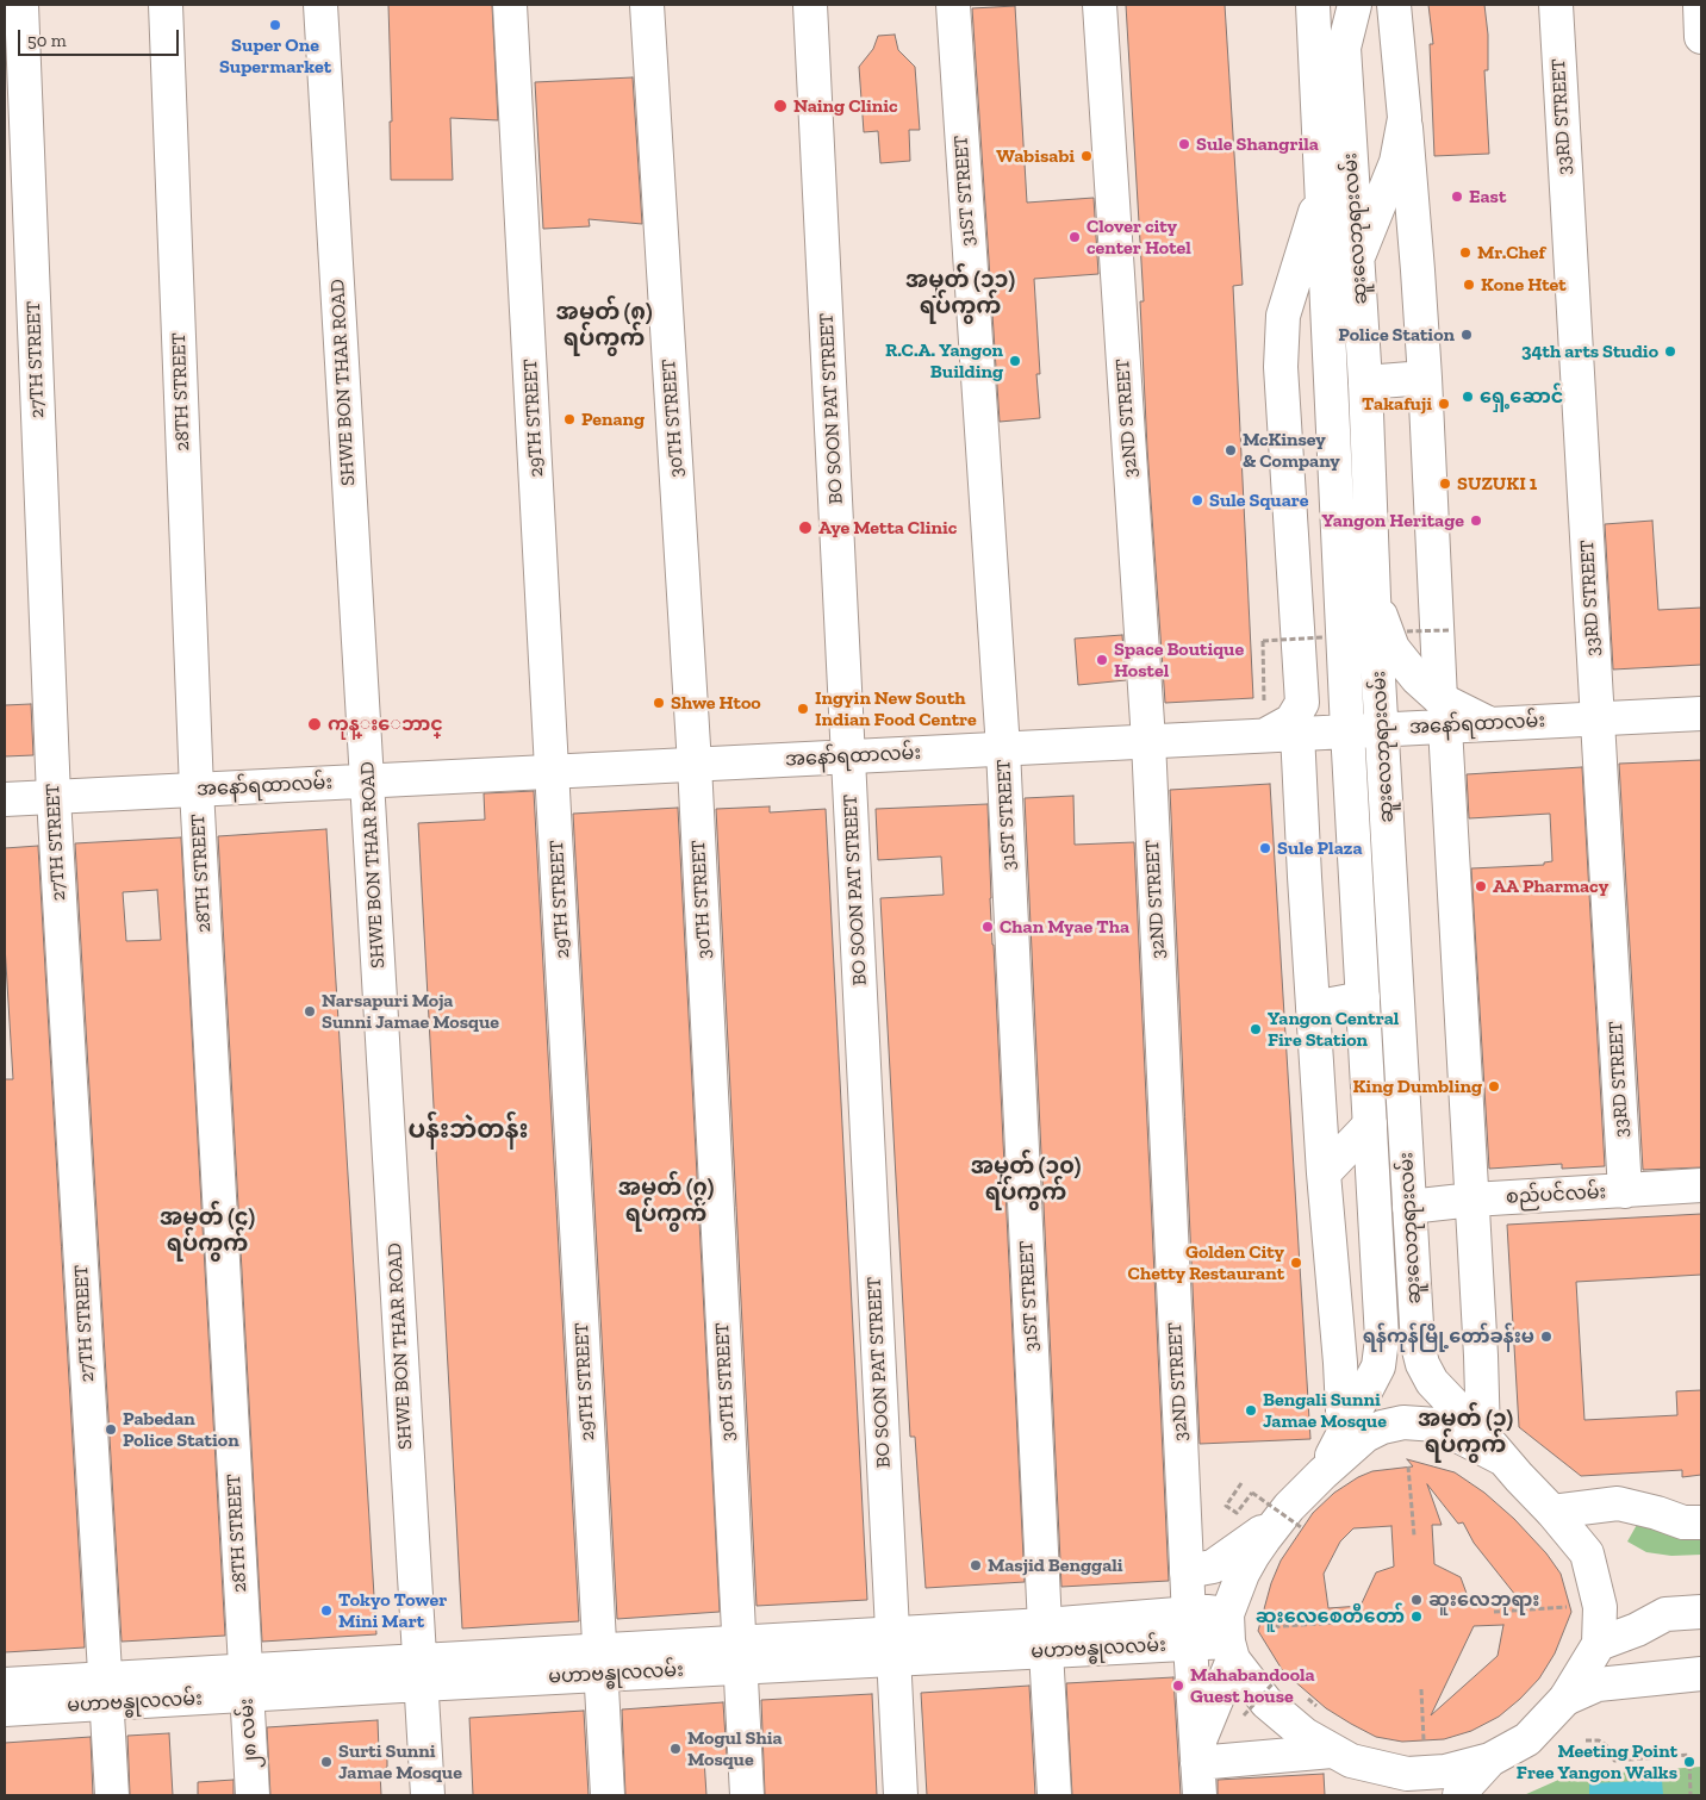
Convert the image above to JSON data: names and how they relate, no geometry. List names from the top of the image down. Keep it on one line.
{"streets":{"street":["33RD STREET","31ST STREET","ဆူးလေဘုရားလမ်း","27TH STREET","SHWE BON THAR ROAD","28TH STREET","BO SOON PAT STREET","29TH STREET","30TH STREET","32ND STREET","အနော်ရထာလမ်း","စည်ပင်လမ်း","မဟာဗန္ဓုလလမ်း","၂၈ လမ်း"]},"crossings":[["33RD STREET","အနော်ရထာလမ်း"],["33RD STREET","စည်ပင်လမ်း"],["31ST STREET","အနော်ရထာလမ်း"],["31ST STREET","မဟာဗန္ဓုလလမ်း"],["ဆူးလေဘုရားလမ်း","အနော်ရထာလမ်း"],["ဆူးလေဘုရားလမ်း","စည်ပင်လမ်း"],["27TH STREET","အနော်ရထာလမ်း"],["27TH STREET","မဟာဗန္ဓုလလမ်း"],["SHWE BON THAR ROAD","အနော်ရထာလမ်း"],["SHWE BON THAR ROAD","မဟာဗန္ဓုလလမ်း"],["28TH STREET","အနော်ရထာလမ်း"],["28TH STREET","မဟာဗန္ဓုလလမ်း"],["28TH STREET","၂၈ လမ်း"],["BO SOON PAT STREET","အနော်ရထာလမ်း"],["BO SOON PAT STREET","မဟာဗန္ဓုလလမ်း"],["29TH STREET","အနော်ရထာလမ်း"],["29TH STREET","မဟာဗန္ဓုလလမ်း"],["30TH STREET","အနော်ရထာလမ်း"],["30TH STREET","မဟာဗန္ဓုလလမ်း"],["32ND STREET","အနော်ရထာလမ်း"],["32ND STREET","မဟာဗန္ဓုလလမ်း"],["မဟာဗန္ဓုလလမ်း","၂၈ လမ်း"]],"districts":["အမှတ် (၁၁) ရပ်ကွက်","အမှတ် (၈) ရပ်ကွက်","ပန်းဘဲတန်း","အမှတ် (၁၀) ရပ်ကွက်","အမှတ် (၇) ရပ်ကွက်","အမှတ် (၄) ရပ်ကွက်","အမှတ် (၁) ရပ်ကွက်"],"places":["Super One Supermarket","Naing Clinic","Sule Shangrila","Wabisabi","East","Clover city center Hotel","Mr.Chef","Kone Htet","Police Station","34th arts Studio","R.C.A. Yangon Building","ရှေ့ဆောင်","Takafuji","Penang","McKinsey & Company","SUZUKI 1","Sule Square","Yangon Heritage","Aye Metta Clinic","Space Boutique Hostel","Shwe Htoo","Ingyin New South Indian Food Centre","ကုန္းေဘာင္","Sule Plaza","AA Pharmacy","Chan Myae Tha","Narsapuri Moja Sunni Jamae Mosque","Yangon Central Fire Station","King Dumbling","Golden City Chetty Restaurant","ရန်ကုန်မြို့တော်ခန်းမ","Bengali Sunni Jamae Mosque","Pabedan Police Station","Masjid Benggali","ဆူးလေဘုရား","Tokyo Tower Mini Mart","ဆူးလေစေတီတော်","Mahabandoola Guest house","Mogul Shia Mosque","Surti Sunni Jamae Mosque","Meeting Point Free Yangon Walks"],"scale_bar":"50 m"}
